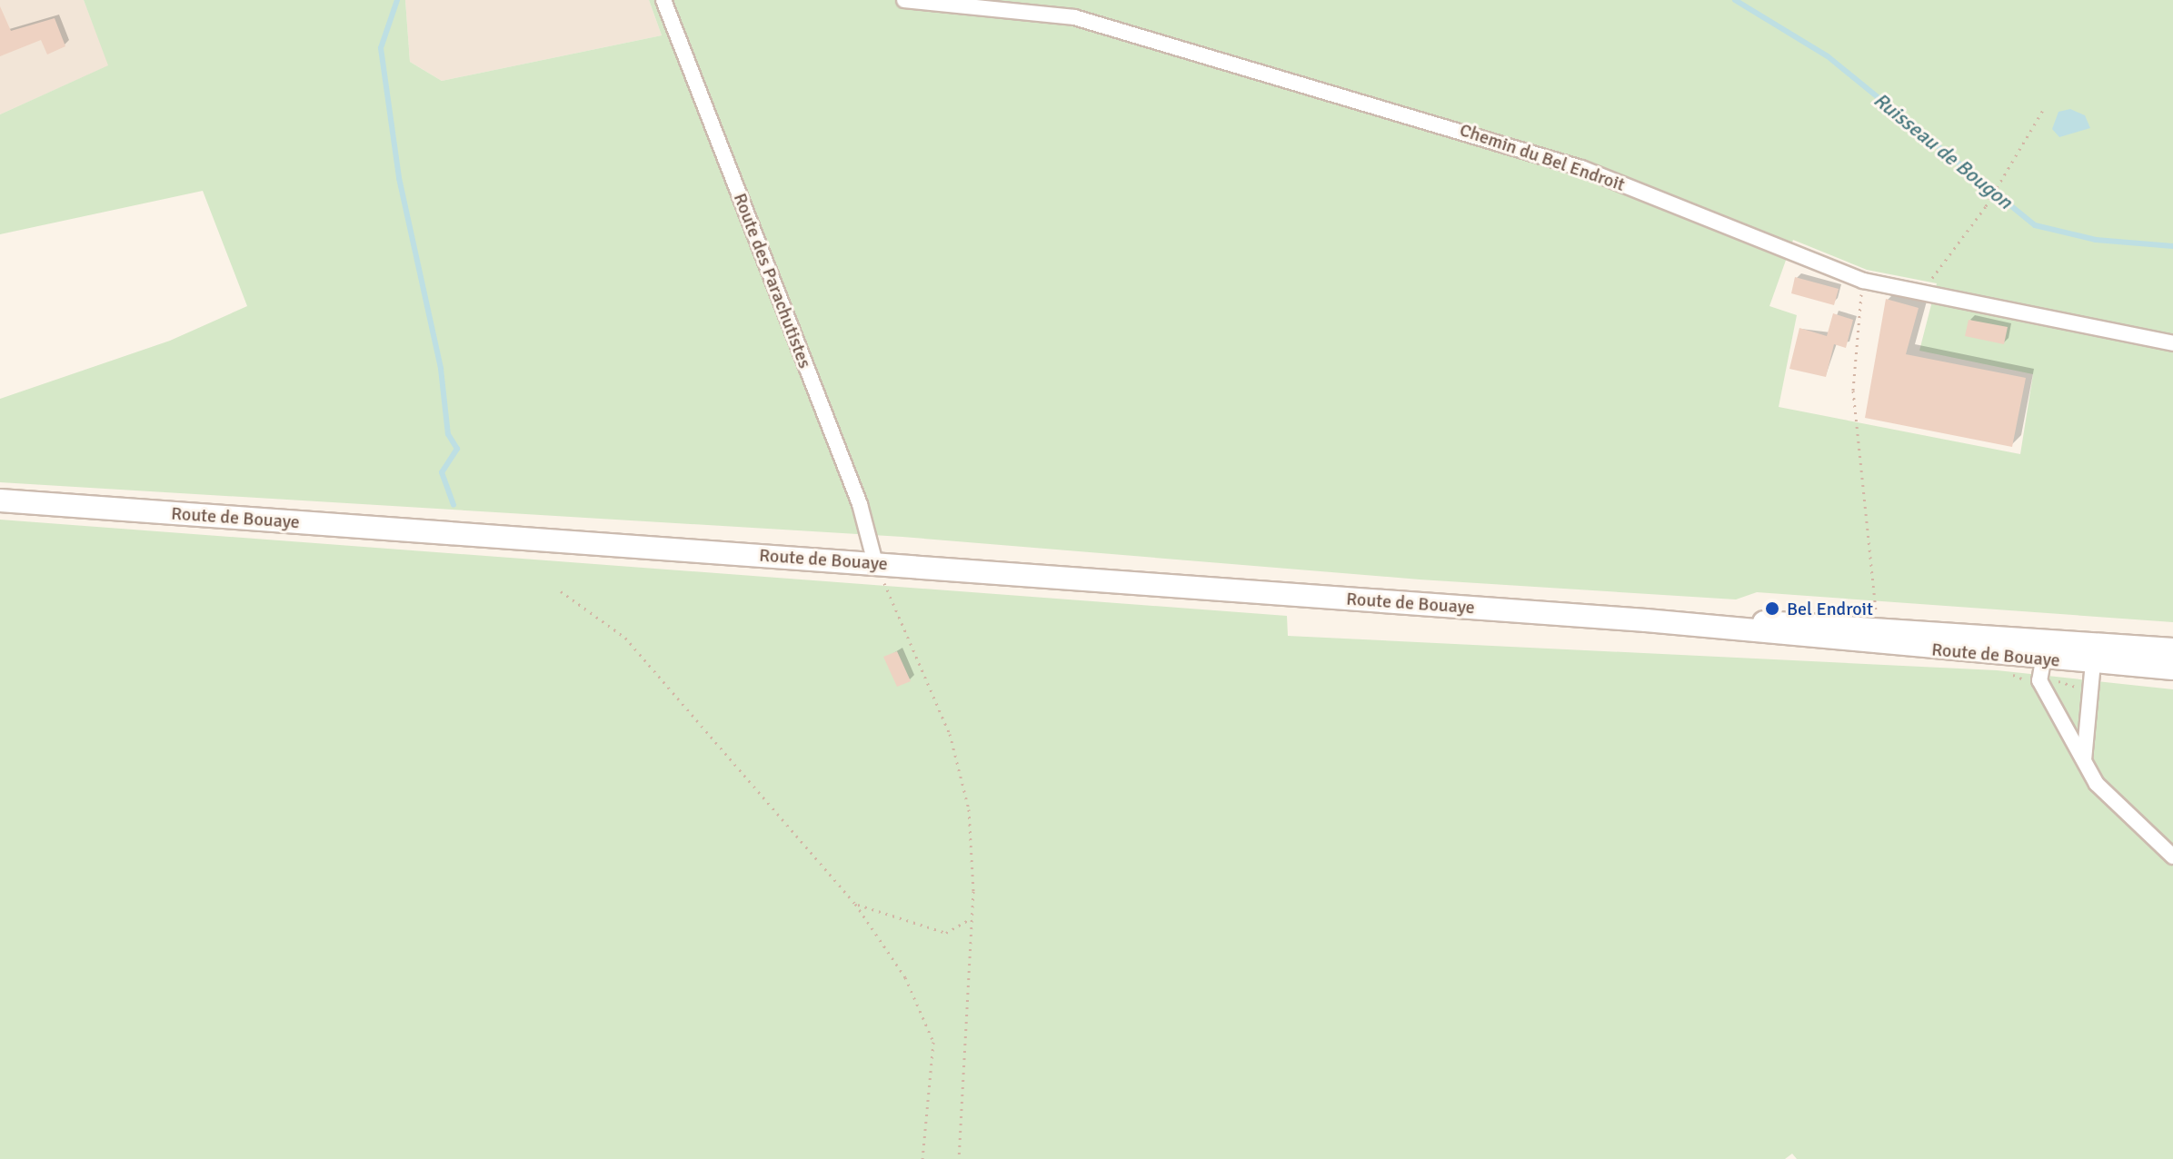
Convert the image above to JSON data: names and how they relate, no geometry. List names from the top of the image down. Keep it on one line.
{"streets":{"main road":["Route de Bouaye"],"street":["Chemin du Bel Endroit","Route des Parachutistes"]},"crossings":[["Route des Parachutistes","Route de Bouaye"]],"water":["Ruisseau de Bougon"],"places":["Bel Endroit"]}
